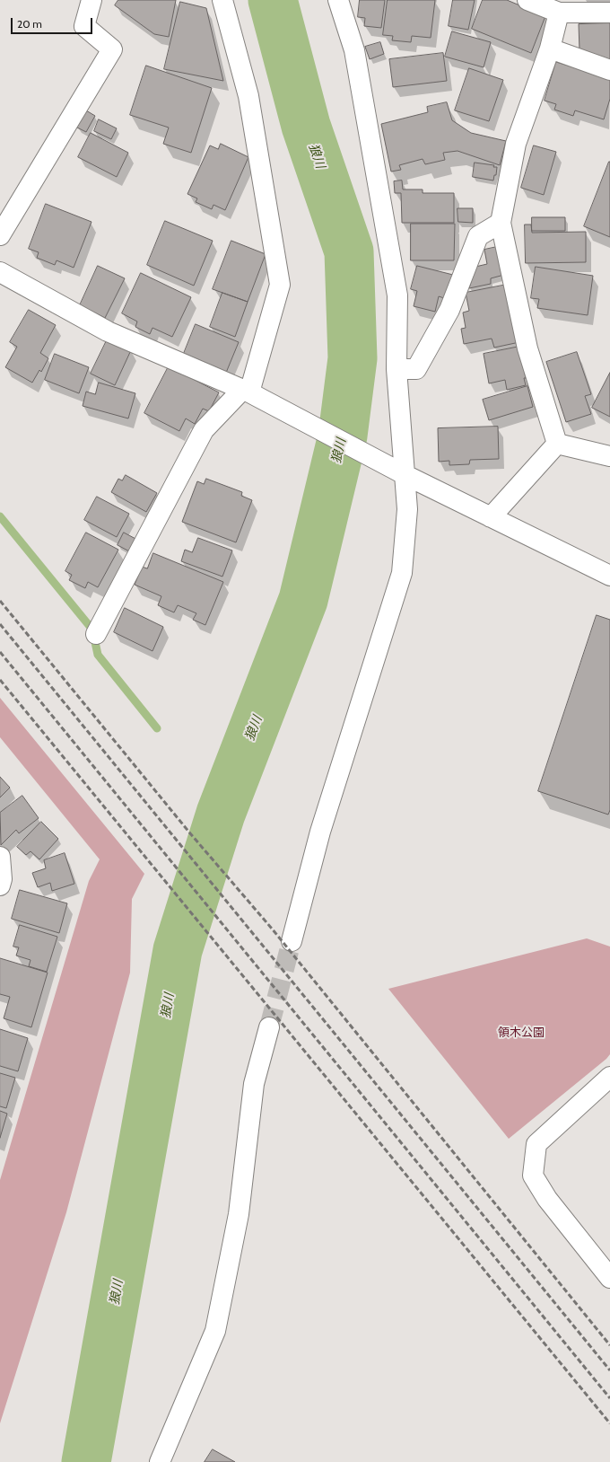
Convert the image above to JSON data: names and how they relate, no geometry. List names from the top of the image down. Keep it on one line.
{"water":["狼川"],"parks":["領木公園"],"scale_bar":"20 m"}
